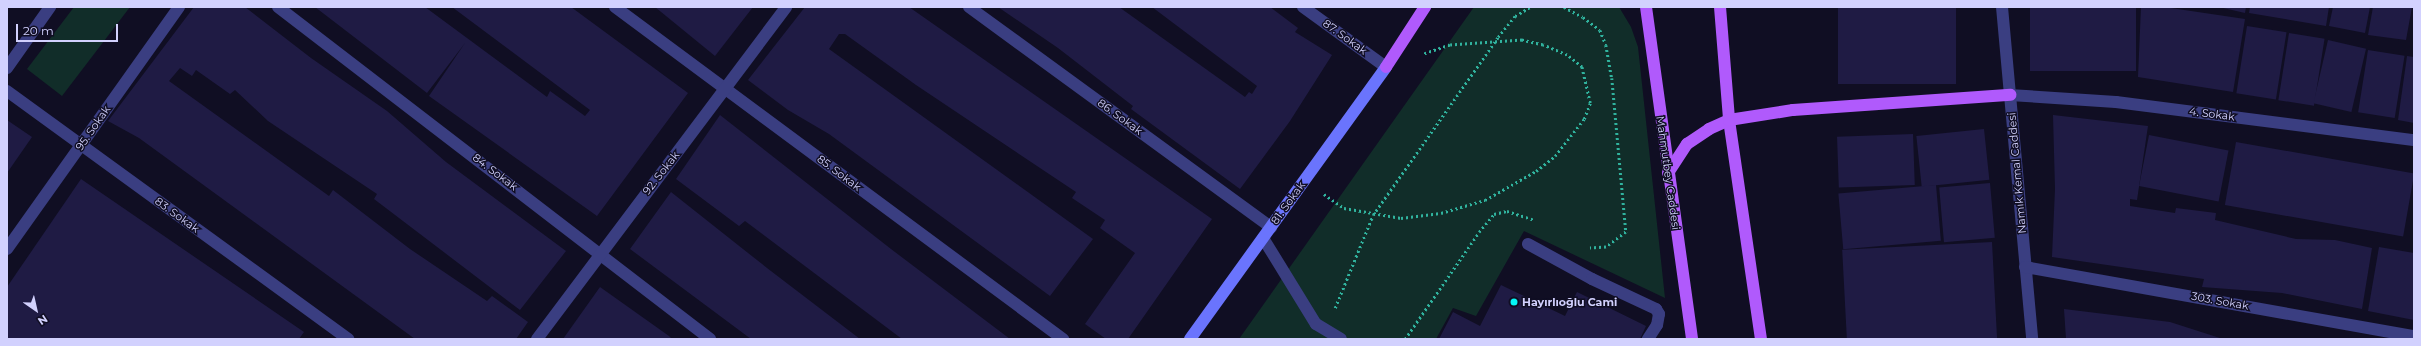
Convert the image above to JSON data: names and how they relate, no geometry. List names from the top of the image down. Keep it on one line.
{"streets":{"main road":["Mahmutbey Caddesi"],"street":["87. Sokak","4. Sokak","86. Sokak","95. Sokak","84. Sokak","92. Sokak","85. Sokak","Namık Kemal Caddesi","81. Sokak","83. Sokak","303. Sokak"]},"crossings":[["87. Sokak","81. Sokak"],["4. Sokak","Namık Kemal Caddesi"],["86. Sokak","81. Sokak"],["95. Sokak","83. Sokak"],["84. Sokak","92. Sokak"],["92. Sokak","85. Sokak"],["Namık Kemal Caddesi","303. Sokak"]],"places":["Hayırlıoğlu Cami"],"scale_bar":"20 m","north":"bottom right"}
